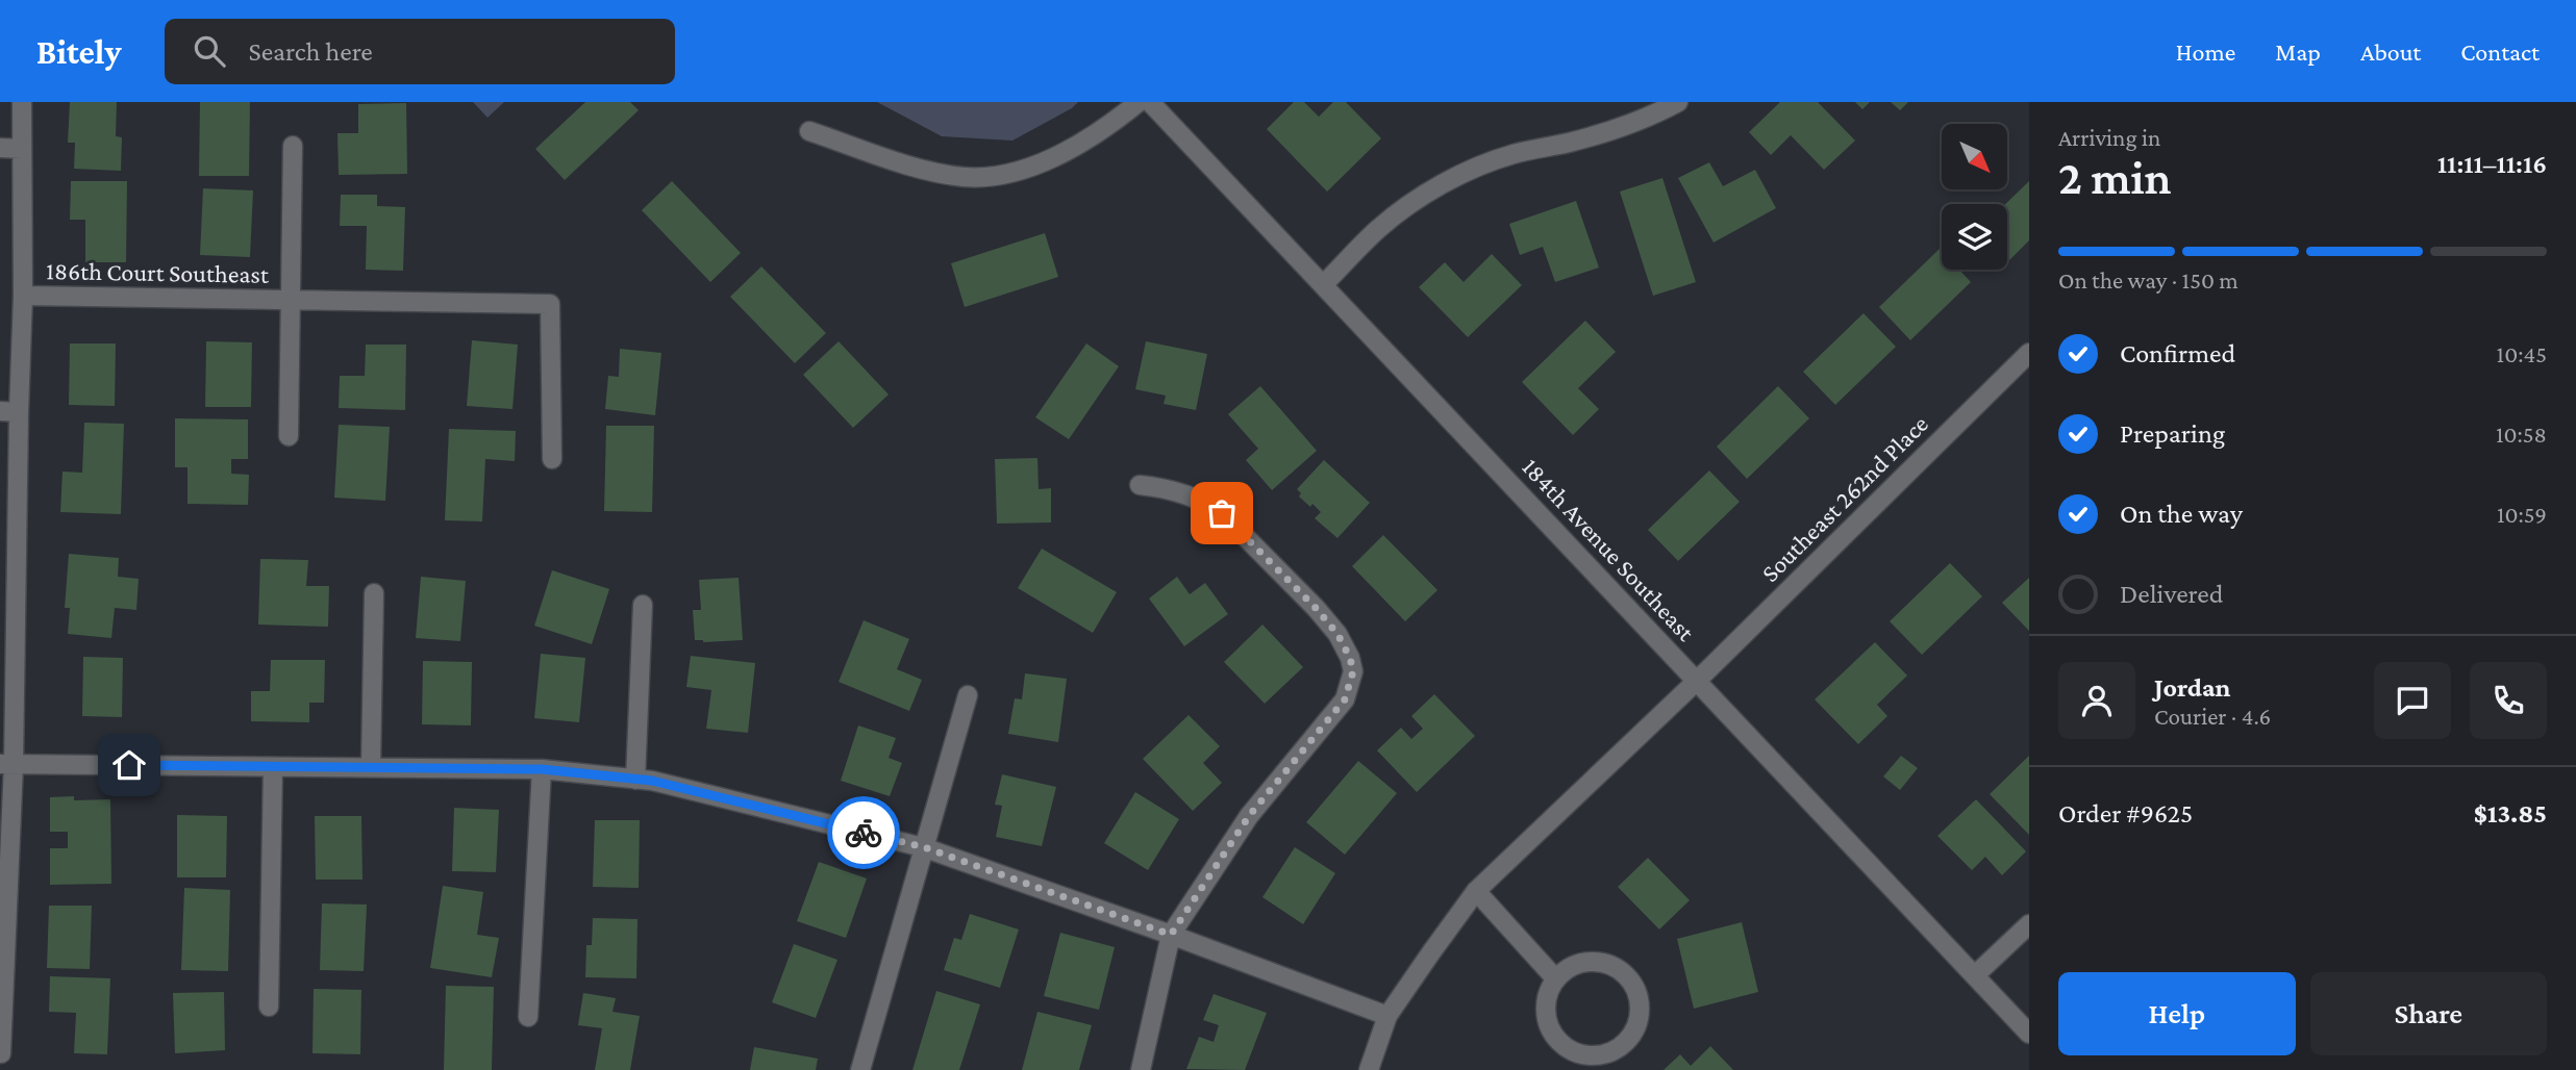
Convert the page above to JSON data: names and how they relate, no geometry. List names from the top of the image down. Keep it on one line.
{"streets":{"street":["186th Court Southeast","Southeast 262nd Place","184th Avenue Southeast"]},"crossings":[["Southeast 262nd Place","184th Avenue Southeast"]],"north":"bottom right","page":{"header":"Bitely","search":"Search here","nav":["Home","Map","About","Contact"],"heading":["2 min","Arriving in","11:11–11:16"],"panel":["Jordan","Courier · 4.6","Order #9625","$13.85"],"bar":"On the way · 150 m","list":[["Confirmed","10:45"],["Preparing","10:58"],["On the way","10:59"],"Delivered"],"buttons":["Help","Share"]}}
